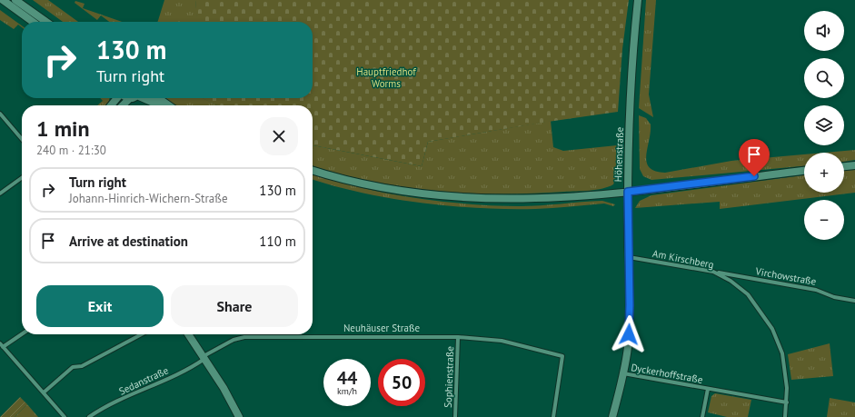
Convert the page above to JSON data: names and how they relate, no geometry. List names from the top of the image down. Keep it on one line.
{"streets":{"main road":["Höhenstraße"],"street":["Am Kirschberg","Virchowstraße","Neuhäuser Straße","Dyckerhoffstraße","Sophienstraße","Sedanstraße"]},"crossings":[["Höhenstraße","Am Kirschberg"],["Höhenstraße","Dyckerhoffstraße"],["Am Kirschberg","Virchowstraße"],["Am Kirschberg","Dyckerhoffstraße"],["Neuhäuser Straße","Sophienstraße"],["Neuhäuser Straße","Sedanstraße"]],"parks":["Hauptfriedhof Worms"],"page":{"map_buttons":["+","−"],"turn":["130 m","Turn right"],"heading":["1 min","240 m · 21:30"],"list":[{"name":"Turn right","note":"Johann-Hinrich-Wichern-Straße","value":"130 m"},{"name":"Arrive at destination","value":"110 m"}],"buttons":["Exit","Share"],"speed":"44 km/h","limit":"50"}}
